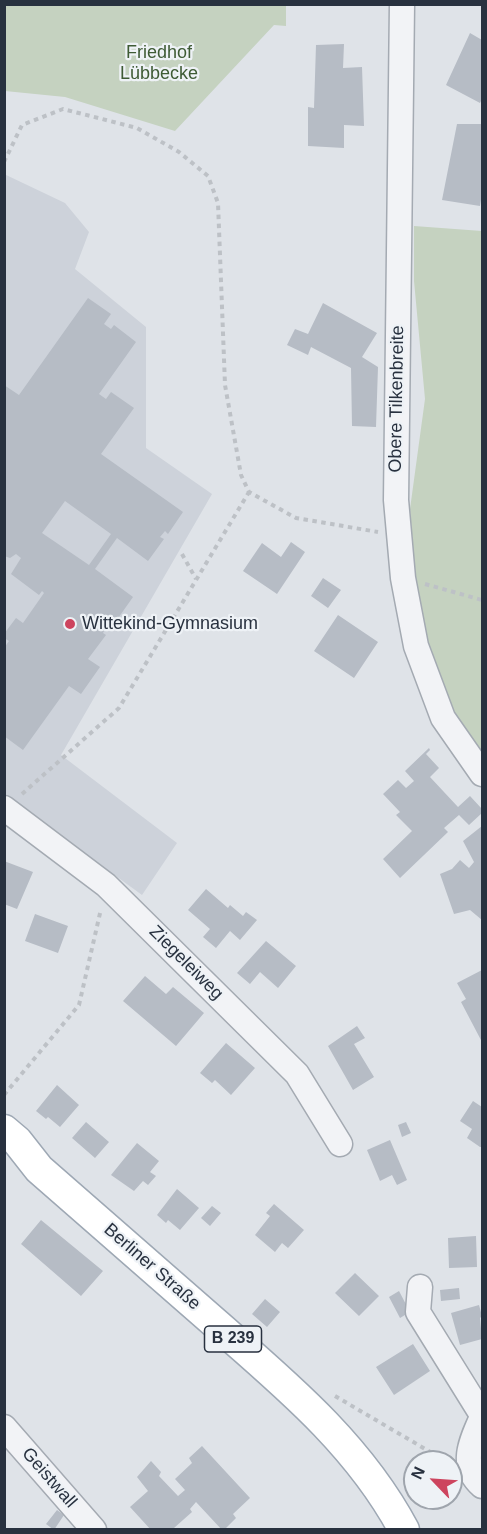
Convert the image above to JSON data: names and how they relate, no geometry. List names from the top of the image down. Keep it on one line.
{"streets":{"main road":["Berliner Straße","B 239"],"street":["Obere Tilkenbreite","Ziegeleiweg","Geistwall"]},"parks":["Friedhof Lübbecke"],"places":["Wittekind-Gymnasium"],"north":"top left"}
